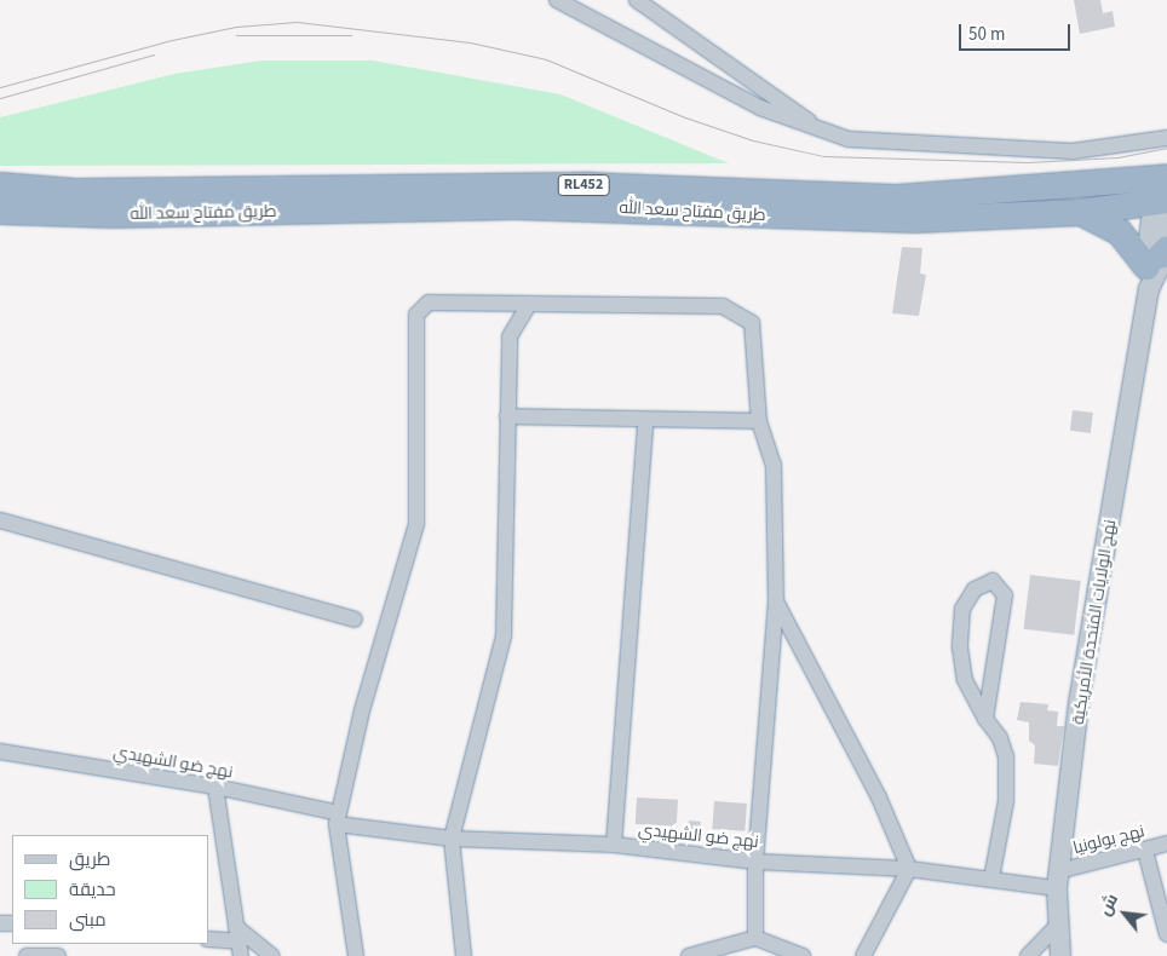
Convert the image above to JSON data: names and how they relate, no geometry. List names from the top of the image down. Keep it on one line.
{"streets":{"highway":["RL452","طريق مفتاح سعد الله"],"street":["نهج الولايات المتحدة الأمريكية","نهج ضو الشهيدي","نهج بولونيا"]},"crossings":[["طريق مفتاح سعد الله","نهج الولايات المتحدة الأمريكية"],["نهج الولايات المتحدة الأمريكية","نهج ضو الشهيدي"],["نهج الولايات المتحدة الأمريكية","نهج بولونيا"],["نهج ضو الشهيدي","نهج بولونيا"]],"legend":["طريق","حديقة","مبنى"],"scale_bar":"50 m","north":"top left"}
